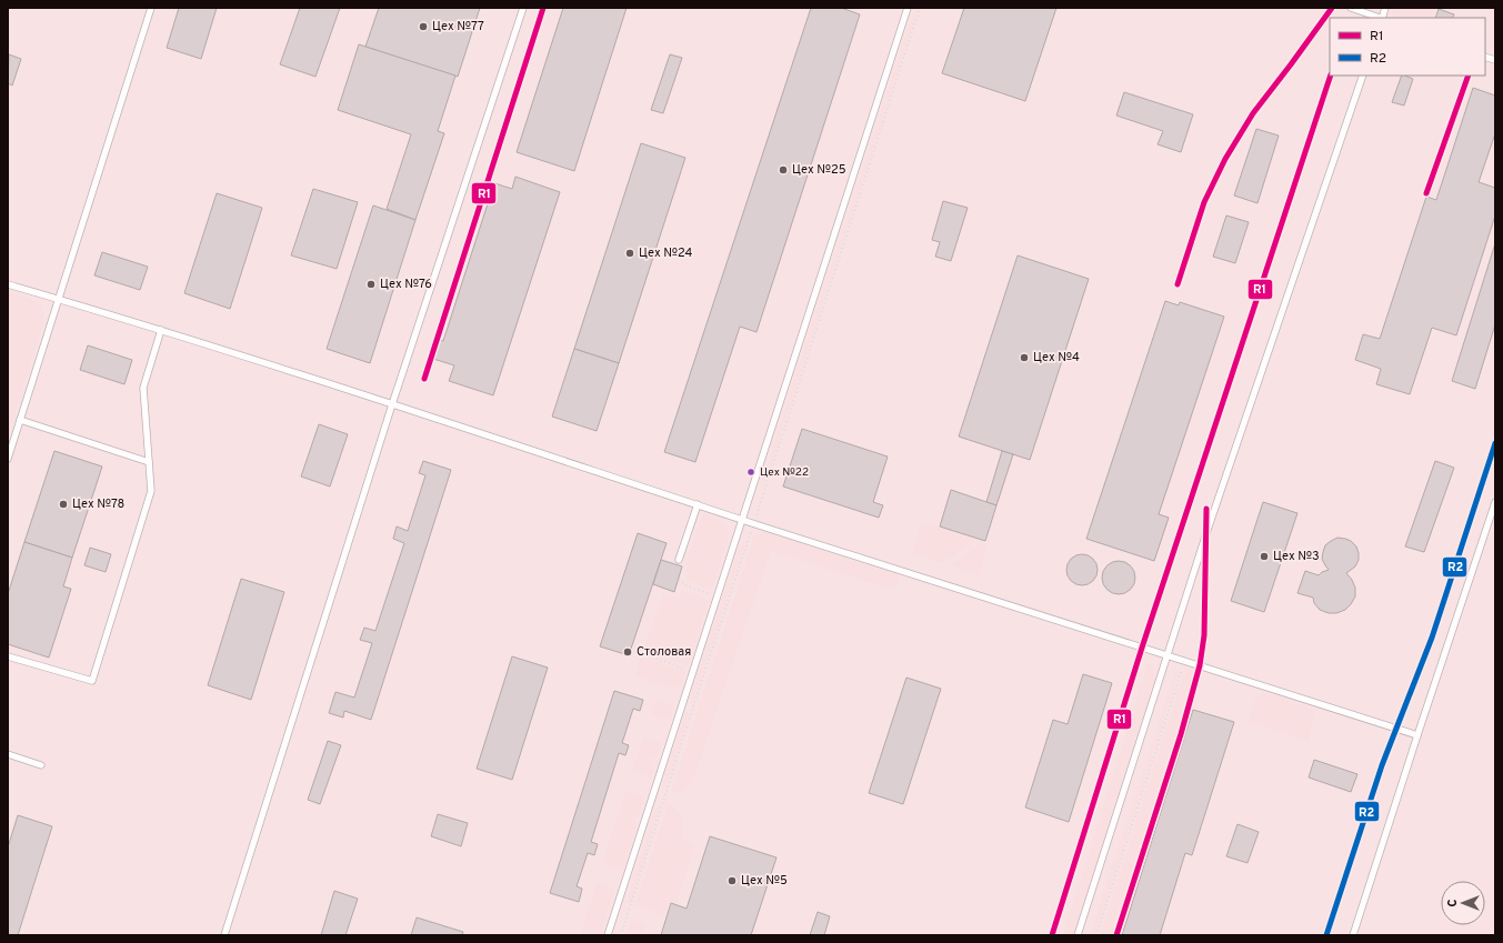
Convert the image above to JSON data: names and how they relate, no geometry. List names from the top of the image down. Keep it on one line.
{"places":["Цех №77","Цех №25","Цех №24","Цех №76","Цех №4","Цех №22","Цех №78","Цех №3","Столовая","Цех №5"],"lines":["transit line R1","transit line R2"],"legend":["R1","R2"],"north":"left"}
